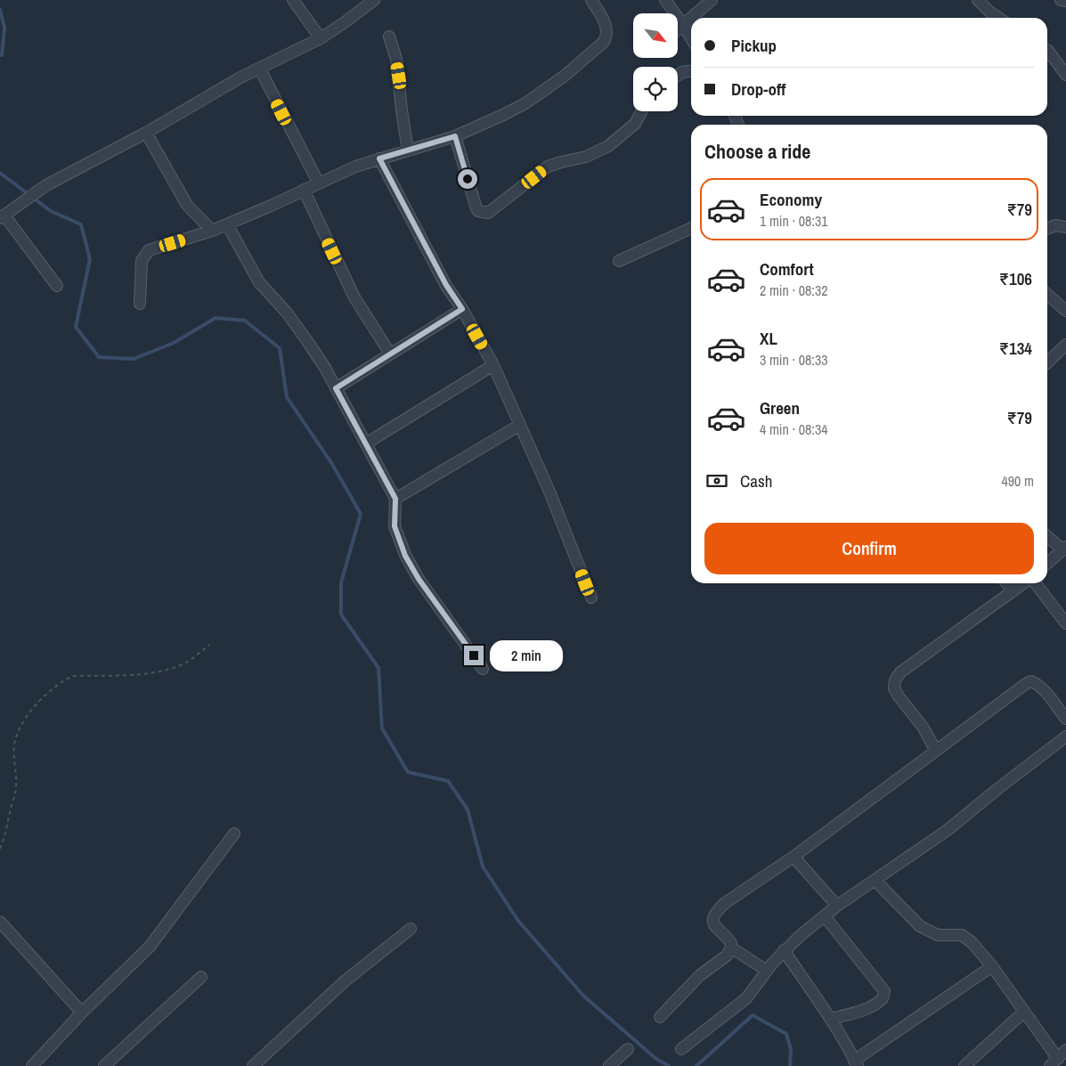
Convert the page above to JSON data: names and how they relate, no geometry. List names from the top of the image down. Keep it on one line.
{"north":"bottom right","page":{"banner":["Pickup","Drop-off"],"heading":"Choose a ride","list":[{"name":"Economy","note":"1 min · 08:31","value":"₹79"},{"name":"Comfort","note":"2 min · 08:32","value":"₹106"},{"name":"XL","note":"3 min · 08:33","value":"₹134"},{"name":"Green","note":"4 min · 08:34","value":"₹79"}],"pay":["Cash","490 m"],"buttons":"Confirm","bubble":"2 min"}}
